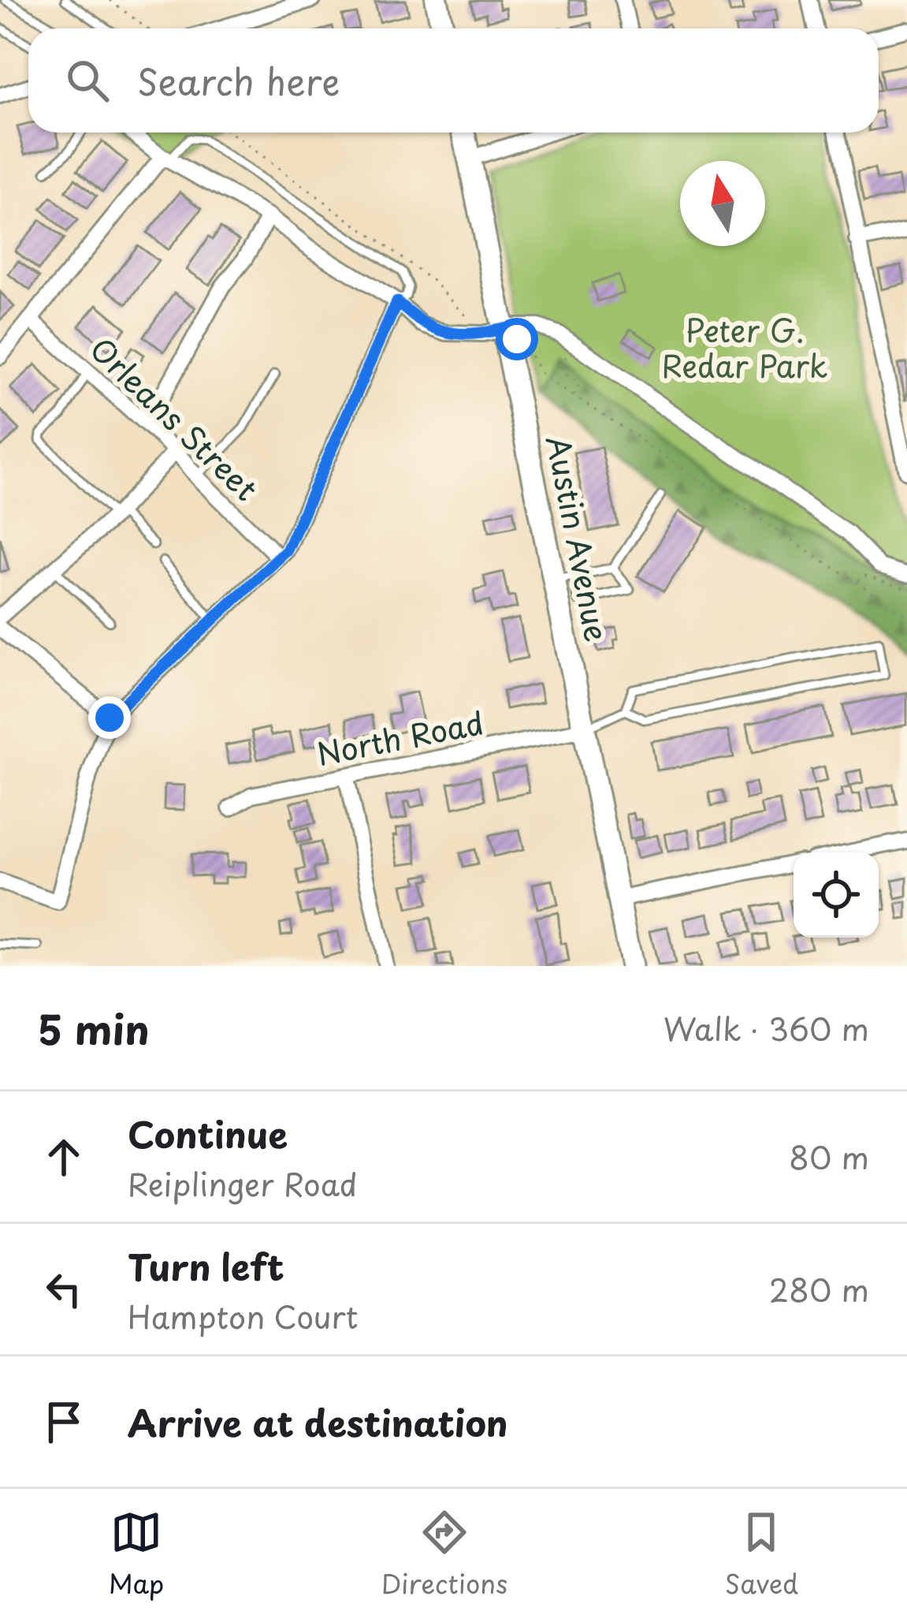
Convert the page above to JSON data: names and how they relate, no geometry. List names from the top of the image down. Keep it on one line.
{"streets":{"street":["Orleans Street","Austin Avenue","North Road"]},"crossings":[["Austin Avenue","North Road"]],"parks":["Peter G. Redar Park"],"north":"top","page":{"search":"Search here","heading":["5 min","Walk · 360 m"],"list":[["Continue","Reiplinger Road","80 m"],["Turn left","Hampton Court","280 m"],"Arrive at destination"],"nav":["Map","Directions","Saved"]}}
